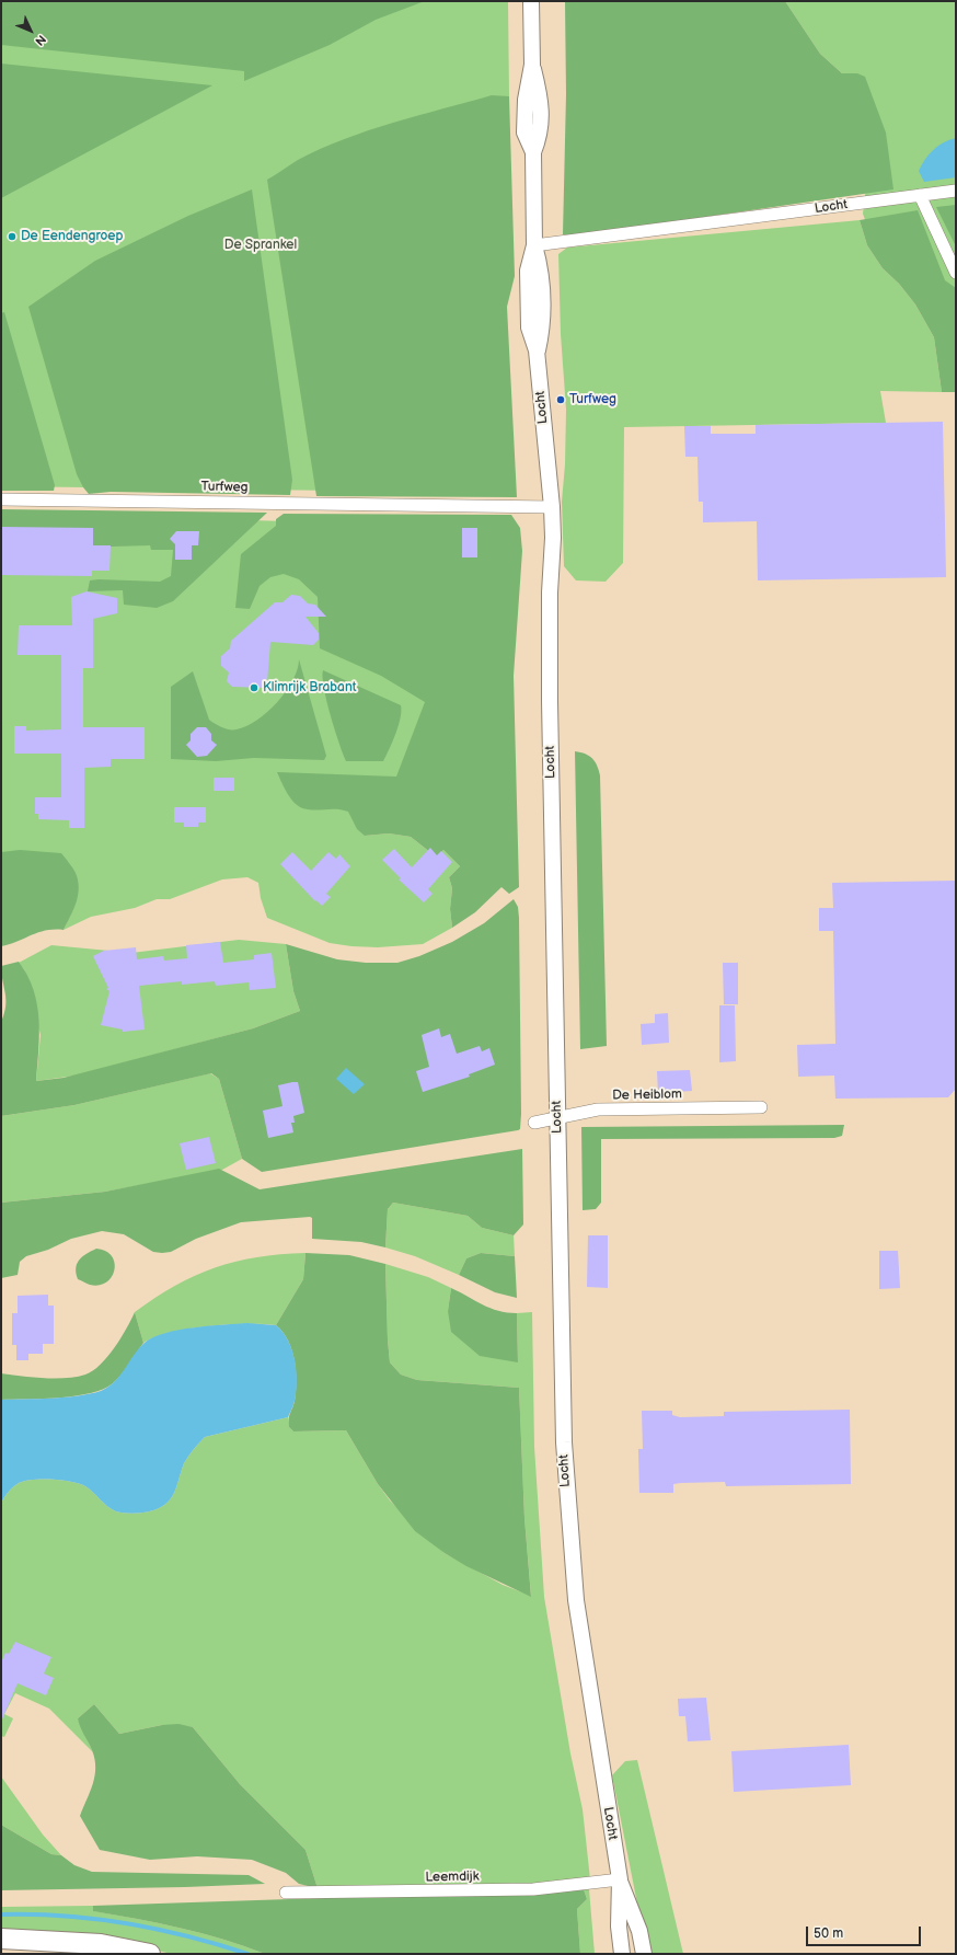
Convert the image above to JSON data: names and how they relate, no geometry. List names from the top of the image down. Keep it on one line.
{"streets":{"street":["Locht","Turfweg","De Heiblom","Leemdijk"]},"crossings":[["Locht","Turfweg"],["Locht","De Heiblom"],["Locht","Leemdijk"]],"parks":["De Sprankel"],"places":["De Eendengroep","Turfweg","Klimrijk Brabant"],"scale_bar":"50 m","north":"bottom right"}
